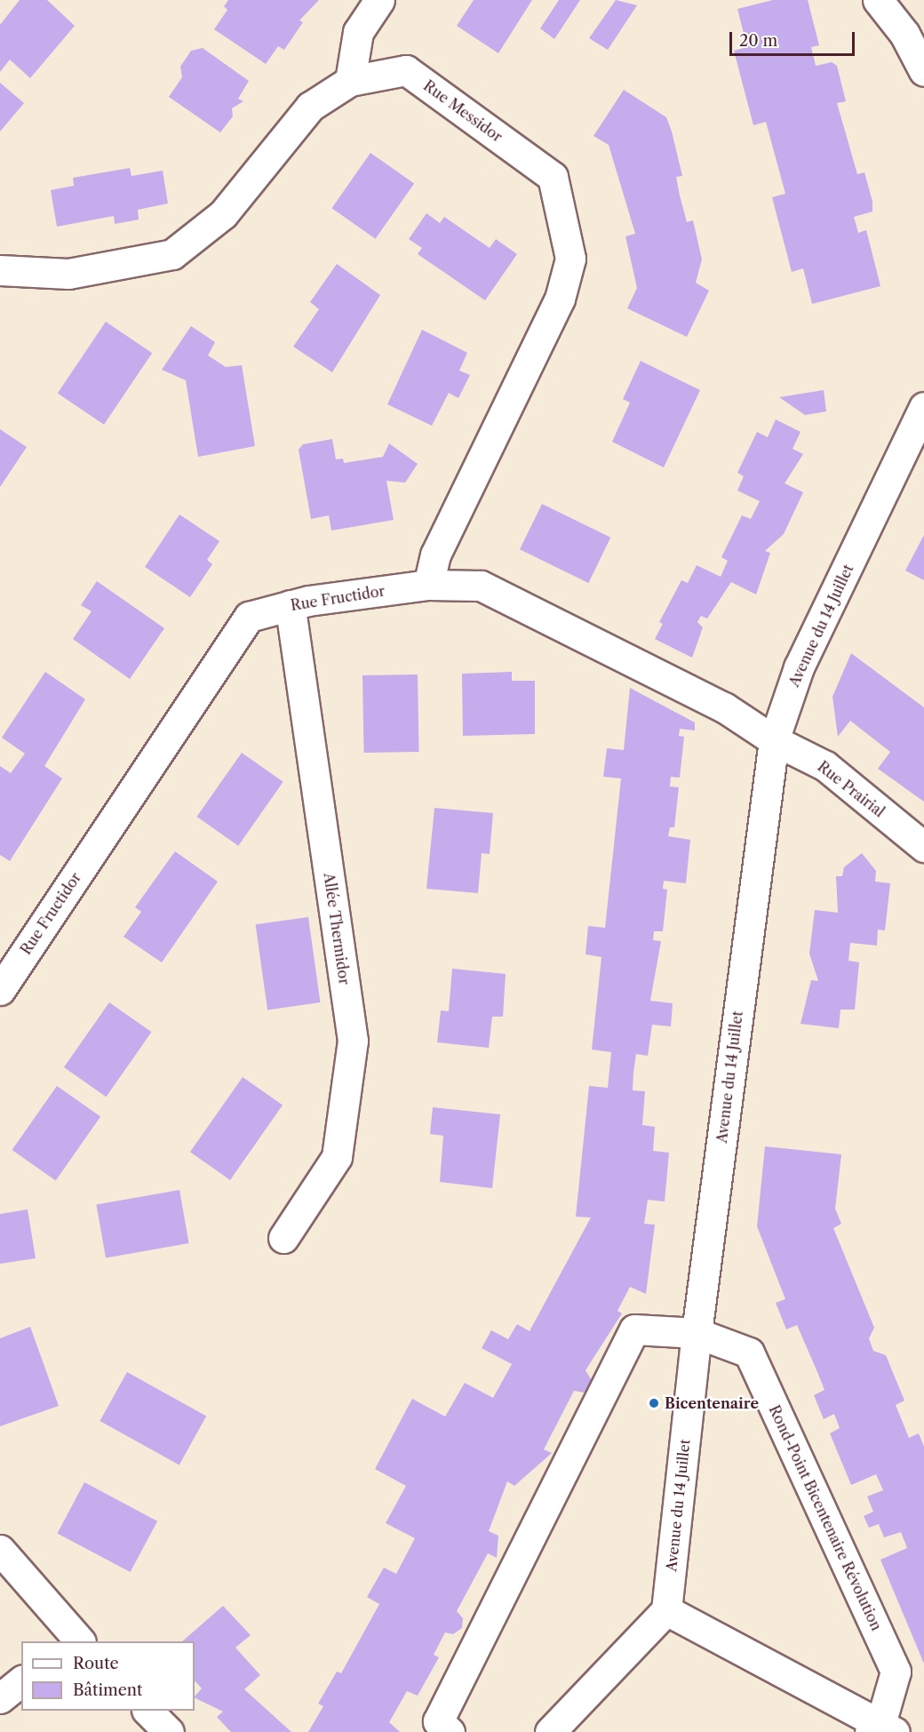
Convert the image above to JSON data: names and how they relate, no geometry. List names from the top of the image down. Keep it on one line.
{"streets":{"street":["Rue Messidor","Rue Fructidor","Avenue du 14 Juillet","Rue Prairial","Allée Thermidor","Rond-Point Bicentenaire Révolution"]},"crossings":[["Rue Messidor","Rue Fructidor"],["Rue Fructidor","Avenue du 14 Juillet"],["Rue Fructidor","Rue Prairial"],["Rue Fructidor","Allée Thermidor"],["Avenue du 14 Juillet","Rue Prairial"],["Avenue du 14 Juillet","Rond-Point Bicentenaire Révolution"]],"places":["Bicentenaire"],"legend":["Route","Bâtiment"],"scale_bar":"20 m"}
